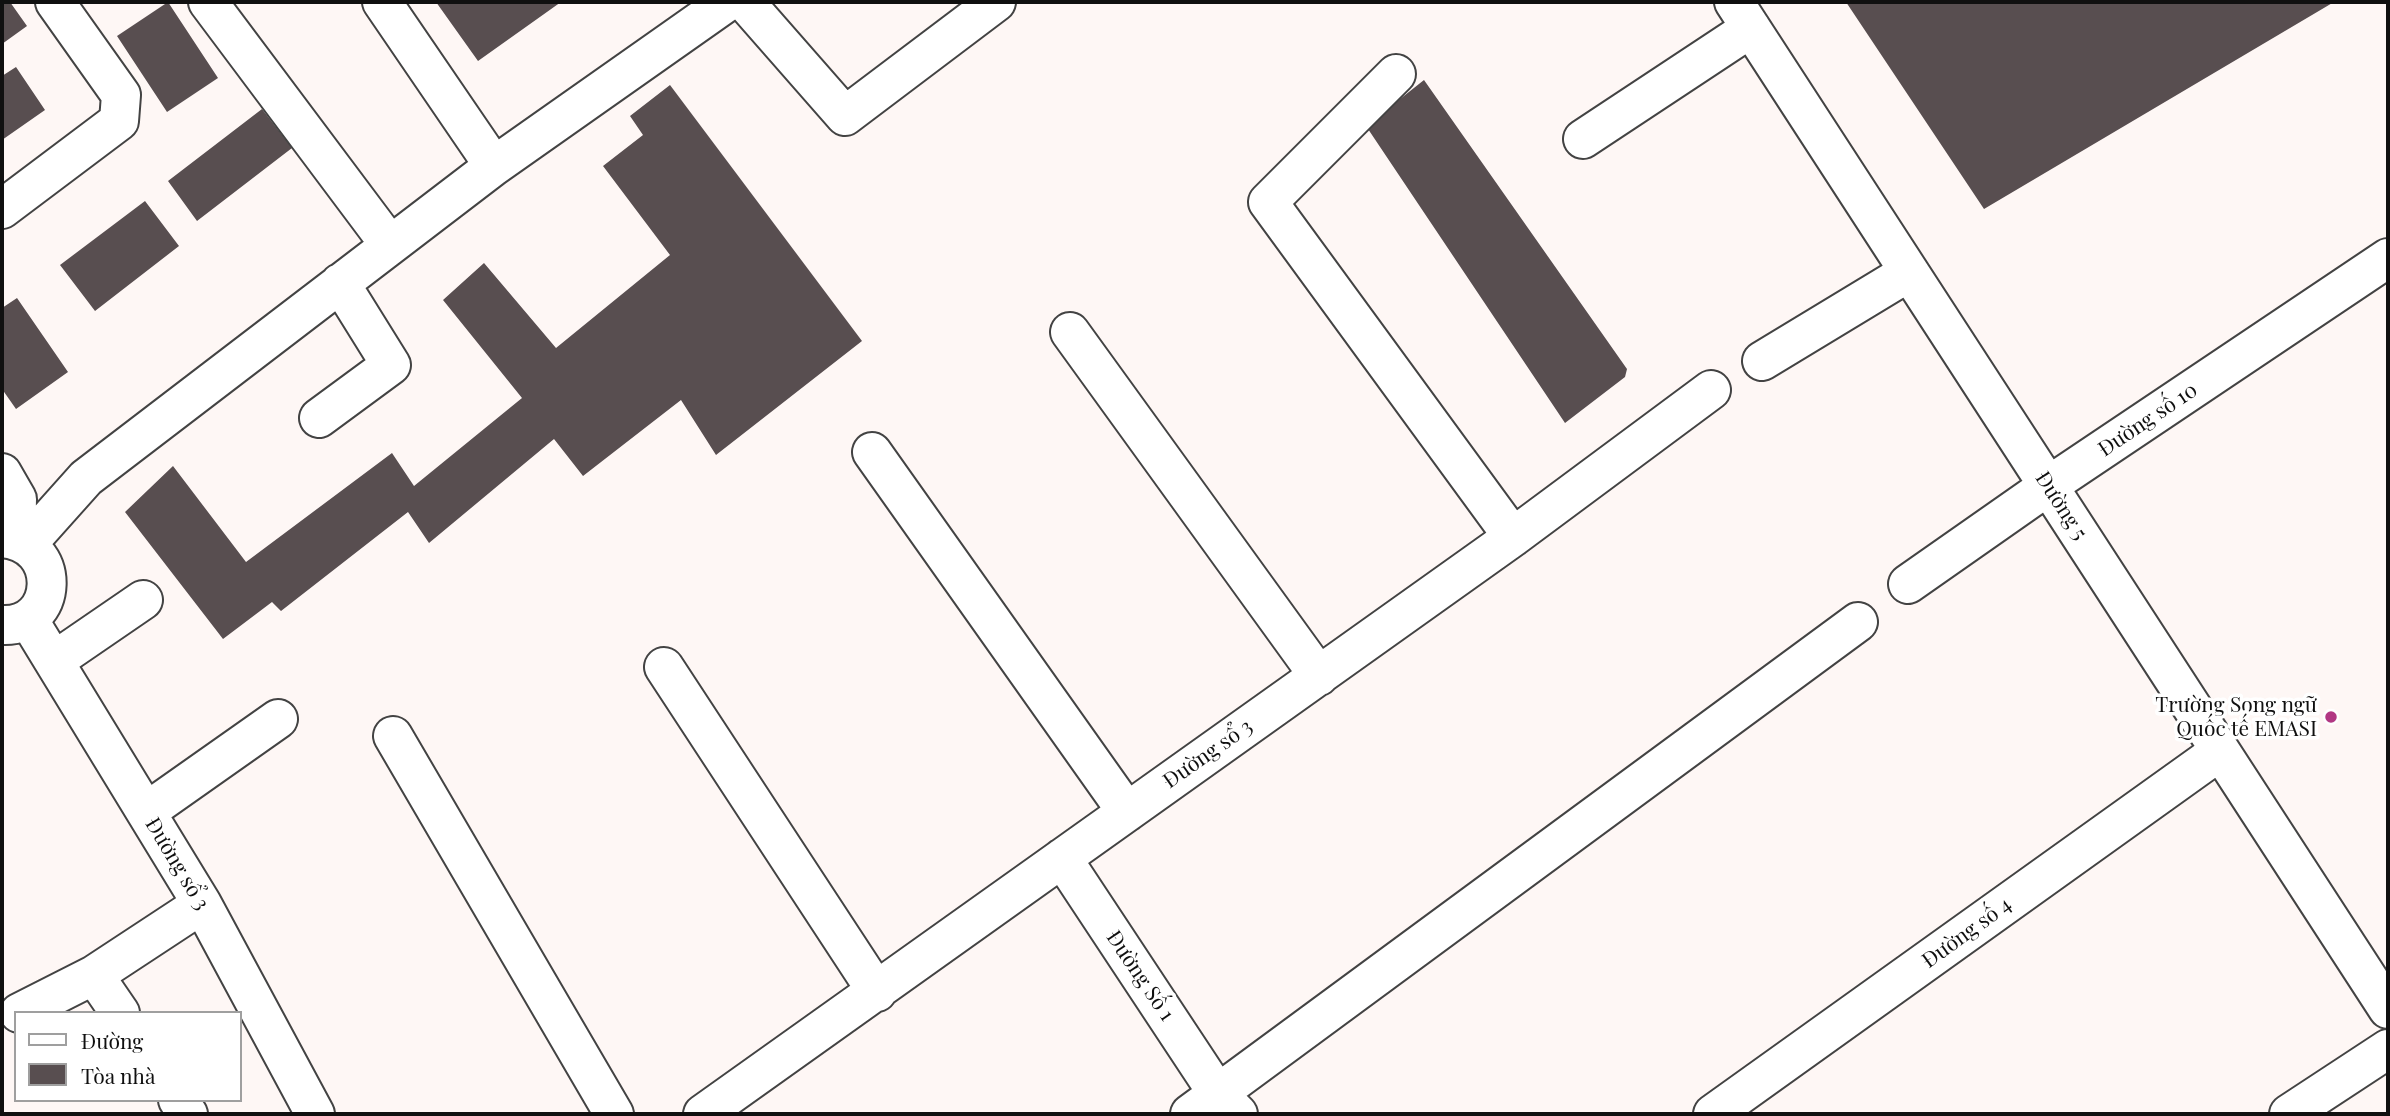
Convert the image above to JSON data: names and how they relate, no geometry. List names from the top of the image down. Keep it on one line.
{"streets":{"street":["Đường số 10","Đường 5","Đường sổ 3","Đường số 4","Đường Số 1"]},"crossings":[["Đường số 10","Đường 5"],["Đường 5","Đường số 4"],["Đường sổ 3","Đường Số 1"]],"places":["Trường Song ngữ Quốc tế EMASI"],"legend":["Đường","Tòa nhà"]}
